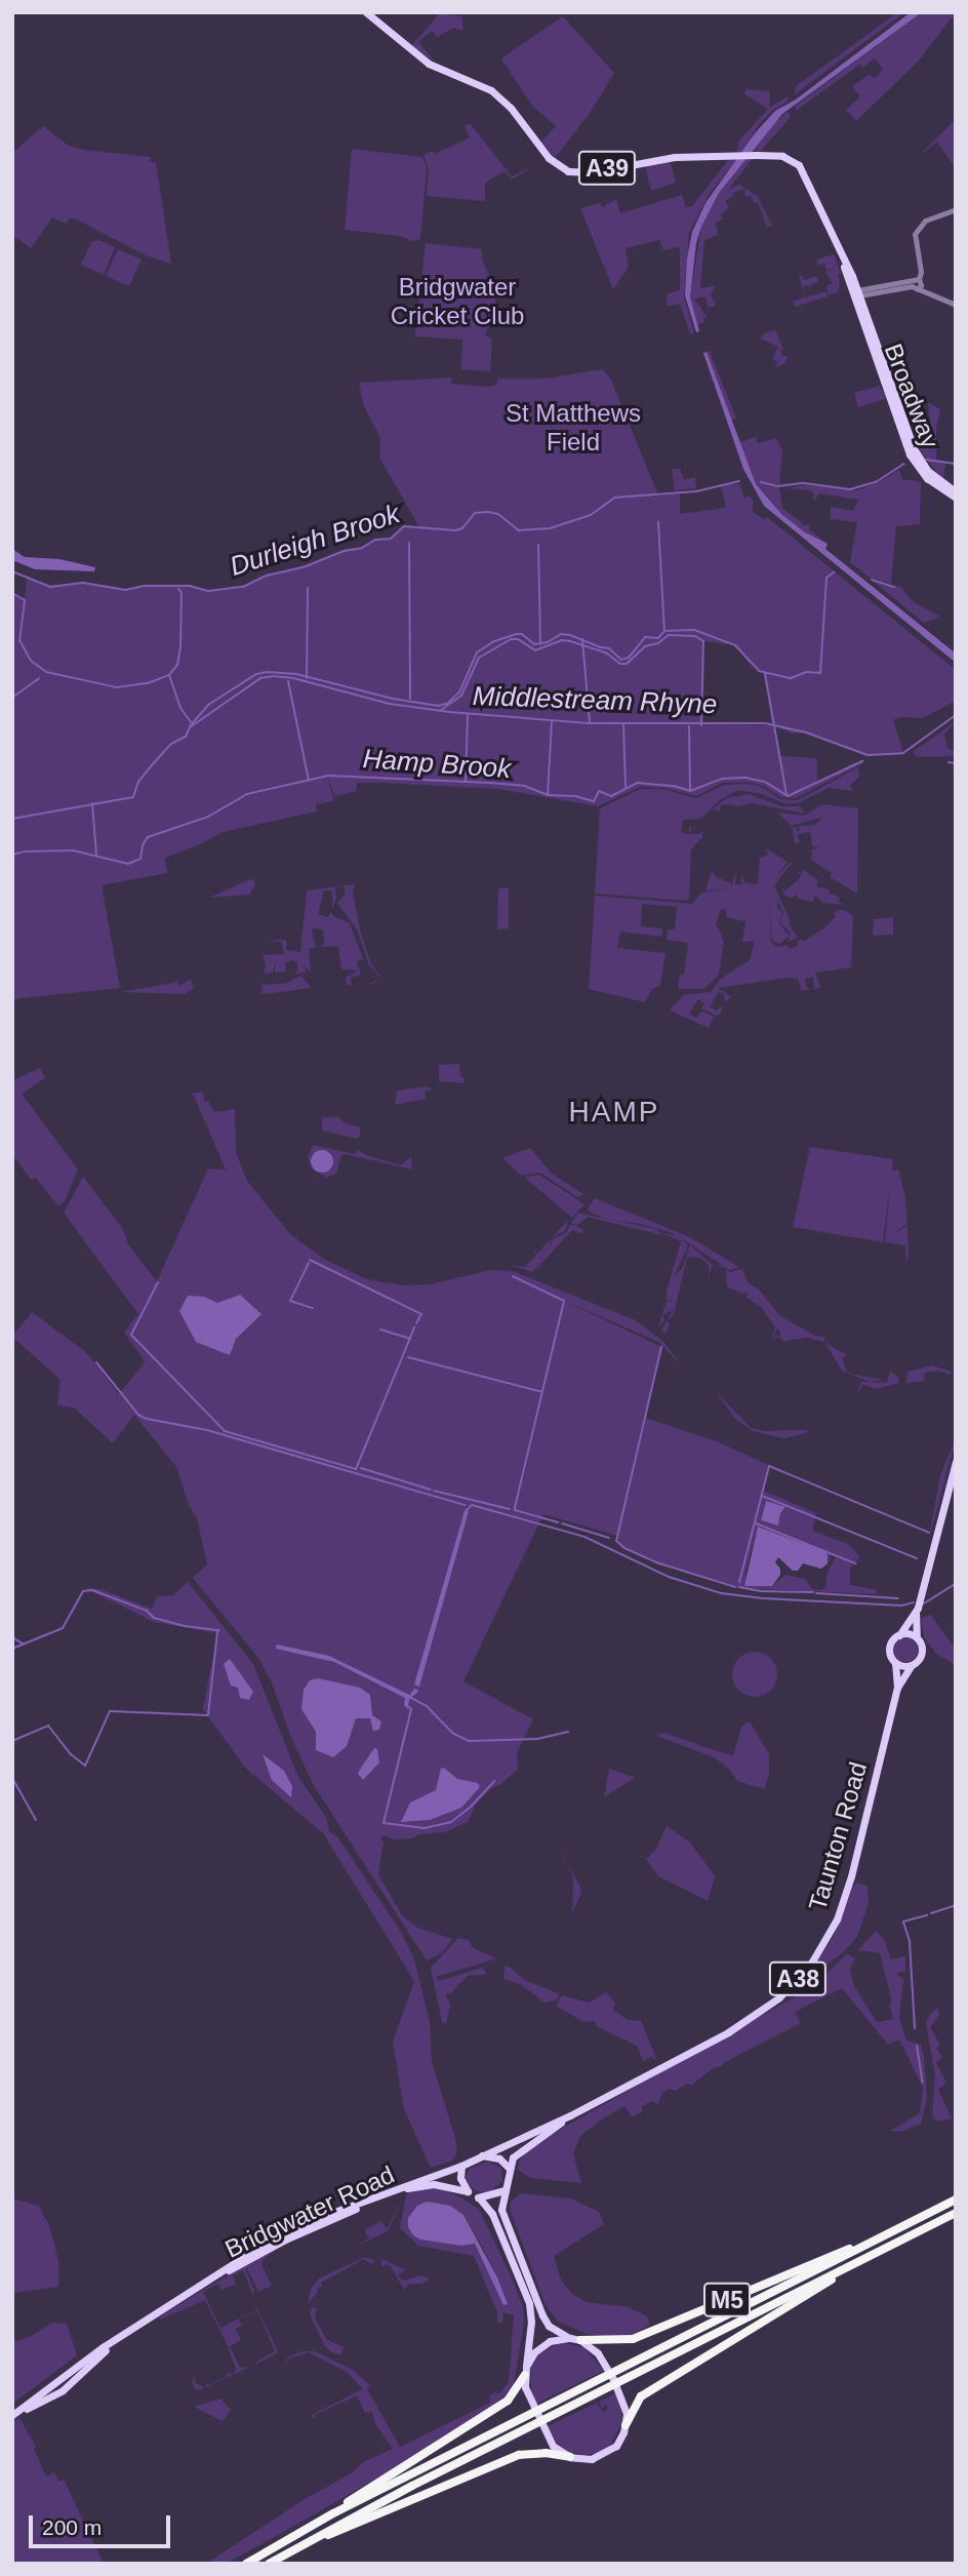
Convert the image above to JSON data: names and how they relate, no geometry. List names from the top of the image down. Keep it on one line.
{"streets":{"highway":["M5"],"main road":["A39","Broadway","Taunton Road","A38","Bridgwater Road"]},"crossings":[["A39","Broadway"],["Taunton Road","A38"],["Taunton Road","Bridgwater Road"],["A38","Bridgwater Road"],["A38","M5"]],"districts":["HAMP"],"water":["Durleigh Brook","Middlestream Rhyne","Hamp Brook"],"parks":["Bridgwater Cricket Club","St Matthews Field"],"scale_bar":"200 m"}
